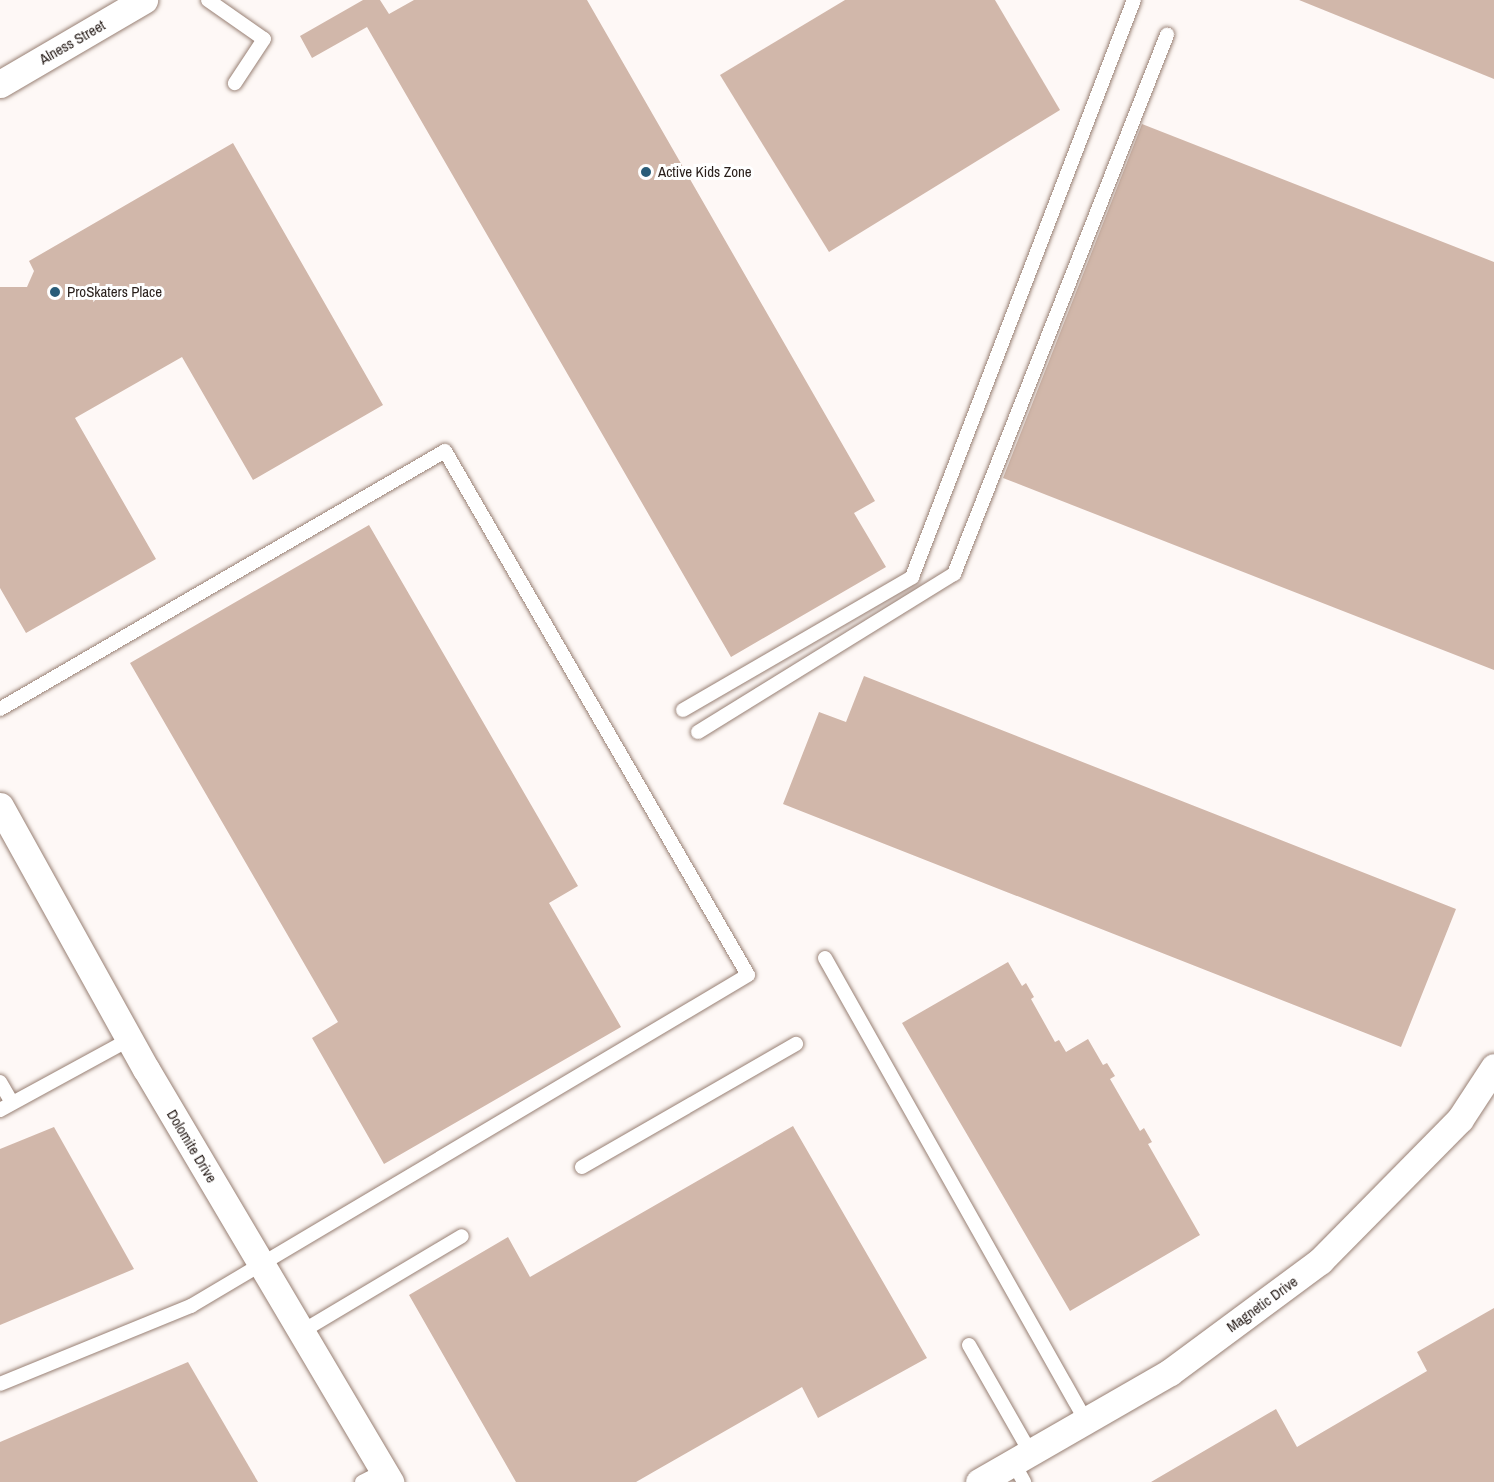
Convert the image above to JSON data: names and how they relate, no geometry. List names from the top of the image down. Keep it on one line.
{"streets":{"street":["Alness Street","Dolomite Drive","Magnetic Drive"]},"places":["Active Kids Zone","ProSkaters Place"]}
